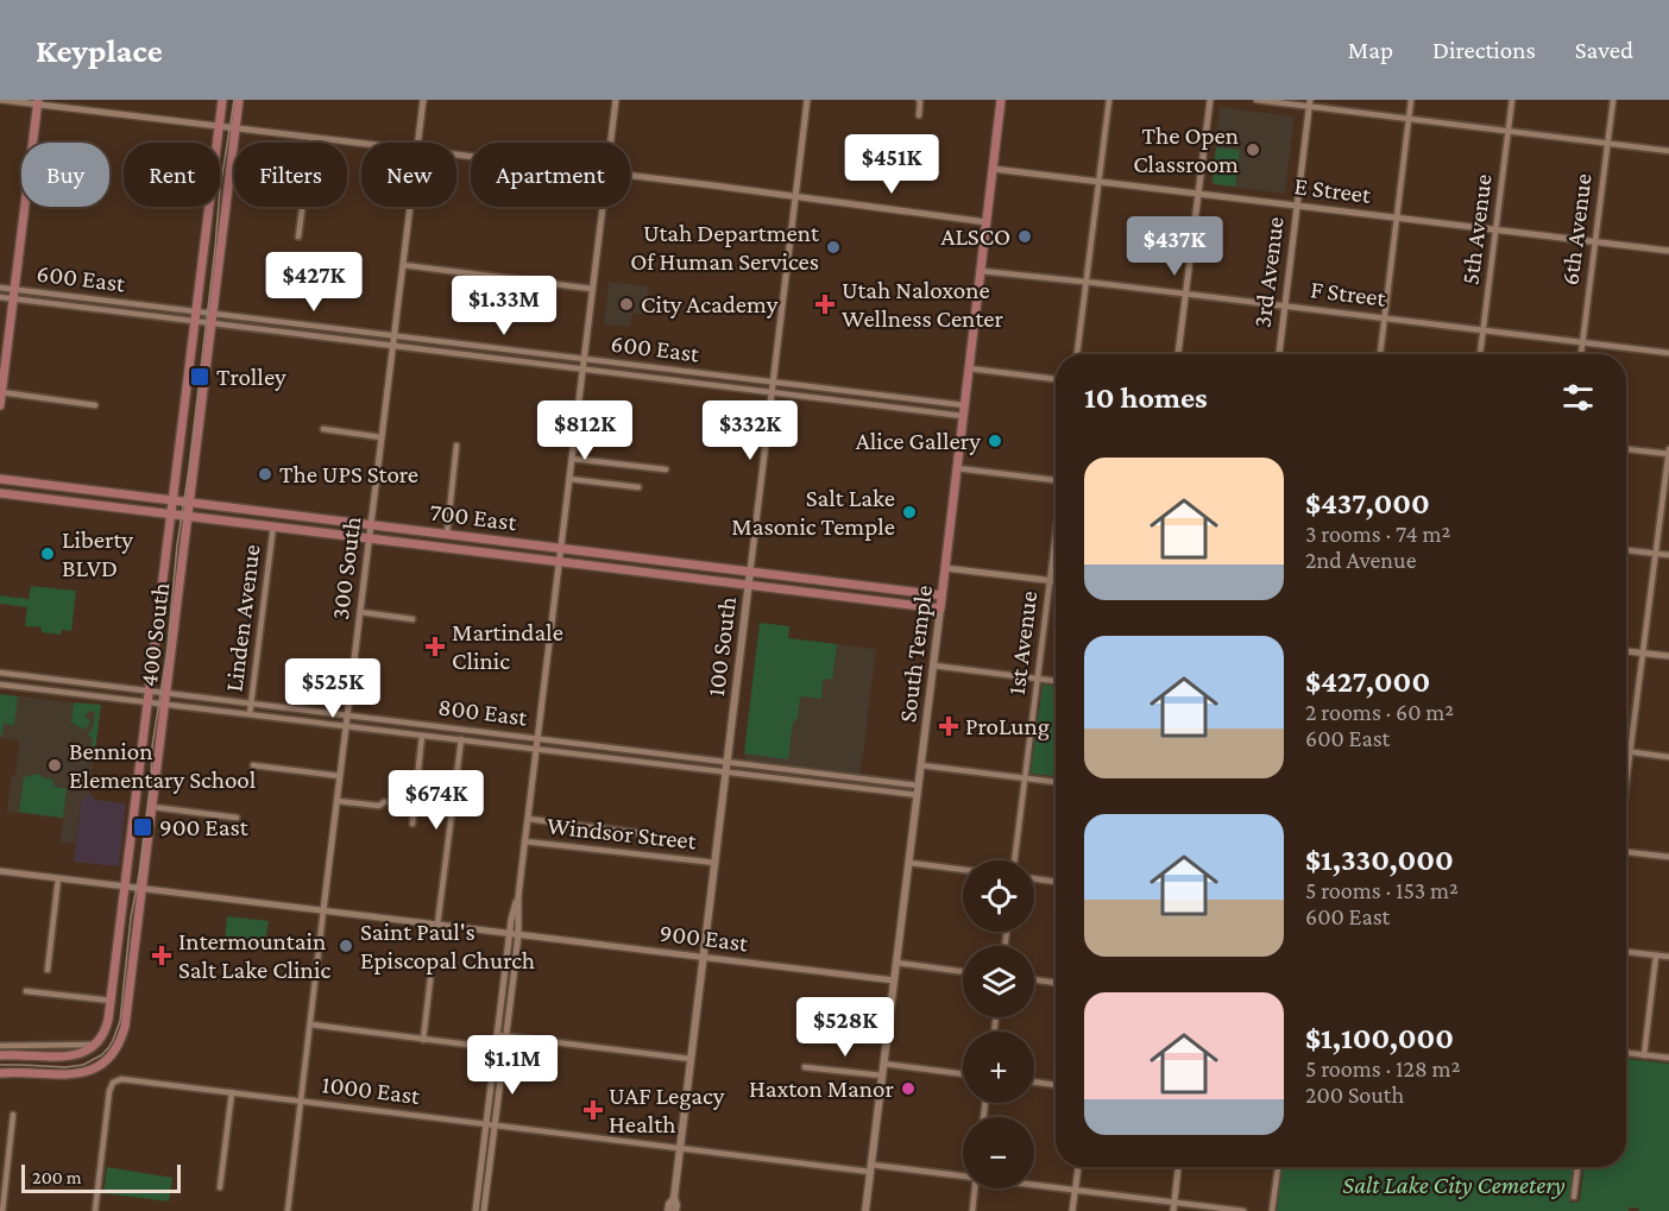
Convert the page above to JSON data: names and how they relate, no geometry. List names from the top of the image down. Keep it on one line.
{"streets":{"main road":["700 East","400 South","100 South","South Temple"],"street":["E Street","5th Avenue","6th Avenue","3rd Avenue","600 East","F Street","300 South","Linden Avenue","1st Avenue","800 East","Windsor Street","900 East","1000 East"]},"crossings":[["E Street","5th Avenue"],["E Street","6th Avenue"],["E Street","3rd Avenue"],["E Street","South Temple"],["5th Avenue","F Street"],["6th Avenue","F Street"],["3rd Avenue","F Street"],["600 East","300 South"],["600 East","400 South"],["600 East","100 South"],["600 East","South Temple"],["F Street","South Temple"],["700 East","300 South"],["700 East","Linden Avenue"],["700 East","400 South"],["700 East","100 South"],["700 East","South Temple"],["300 South","800 East"],["300 South","900 East"],["300 South","1000 East"],["Linden Avenue","800 East"],["400 South","800 East"],["400 South","900 East"],["100 South","800 East"],["100 South","Windsor Street"],["100 South","900 East"],["100 South","1000 East"],["South Temple","800 East"],["South Temple","900 East"],["South Temple","1000 East"]],"parks":["Salt Lake City Cemetery"],"places":{"other":["The Open Classroom","ALSCO","Utah Department Of Human Services","City Academy","Alice Gallery","The UPS Store","Salt Lake Masonic Temple","Liberty BLVD","Bennion Elementary School","Saint Paul's Episcopal Church","Haxton Manor"],"health":["Utah Naloxone Wellness Center","Martindale Clinic","ProLung","Intermountain Salt Lake Clinic","UAF Legacy Health"],"transit":["Trolley","900 East"]},"scale_bar":"200 m","page":{"header":"Keyplace","nav":["Map","Directions","Saved"],"price":["$451K","$437K","$427K","$1.33M","$812K","$332K","$525K","$674K","$528K","$1.1M"],"chip":["Buy","Rent","Filters","New","Apartment"],"heading":"10 homes","list":[{"name":"$437,000","note":"3 rooms · 74 m² · 2nd Avenue"},{"name":"$427,000","note":"2 rooms · 60 m² · 600 East"},{"name":"$1,330,000","note":"5 rooms · 153 m² · 600 East"},{"name":"$1,100,000","note":"5 rooms · 128 m² · 200 South"}],"map_buttons":["+","−"],"scale":"200 m"}}
